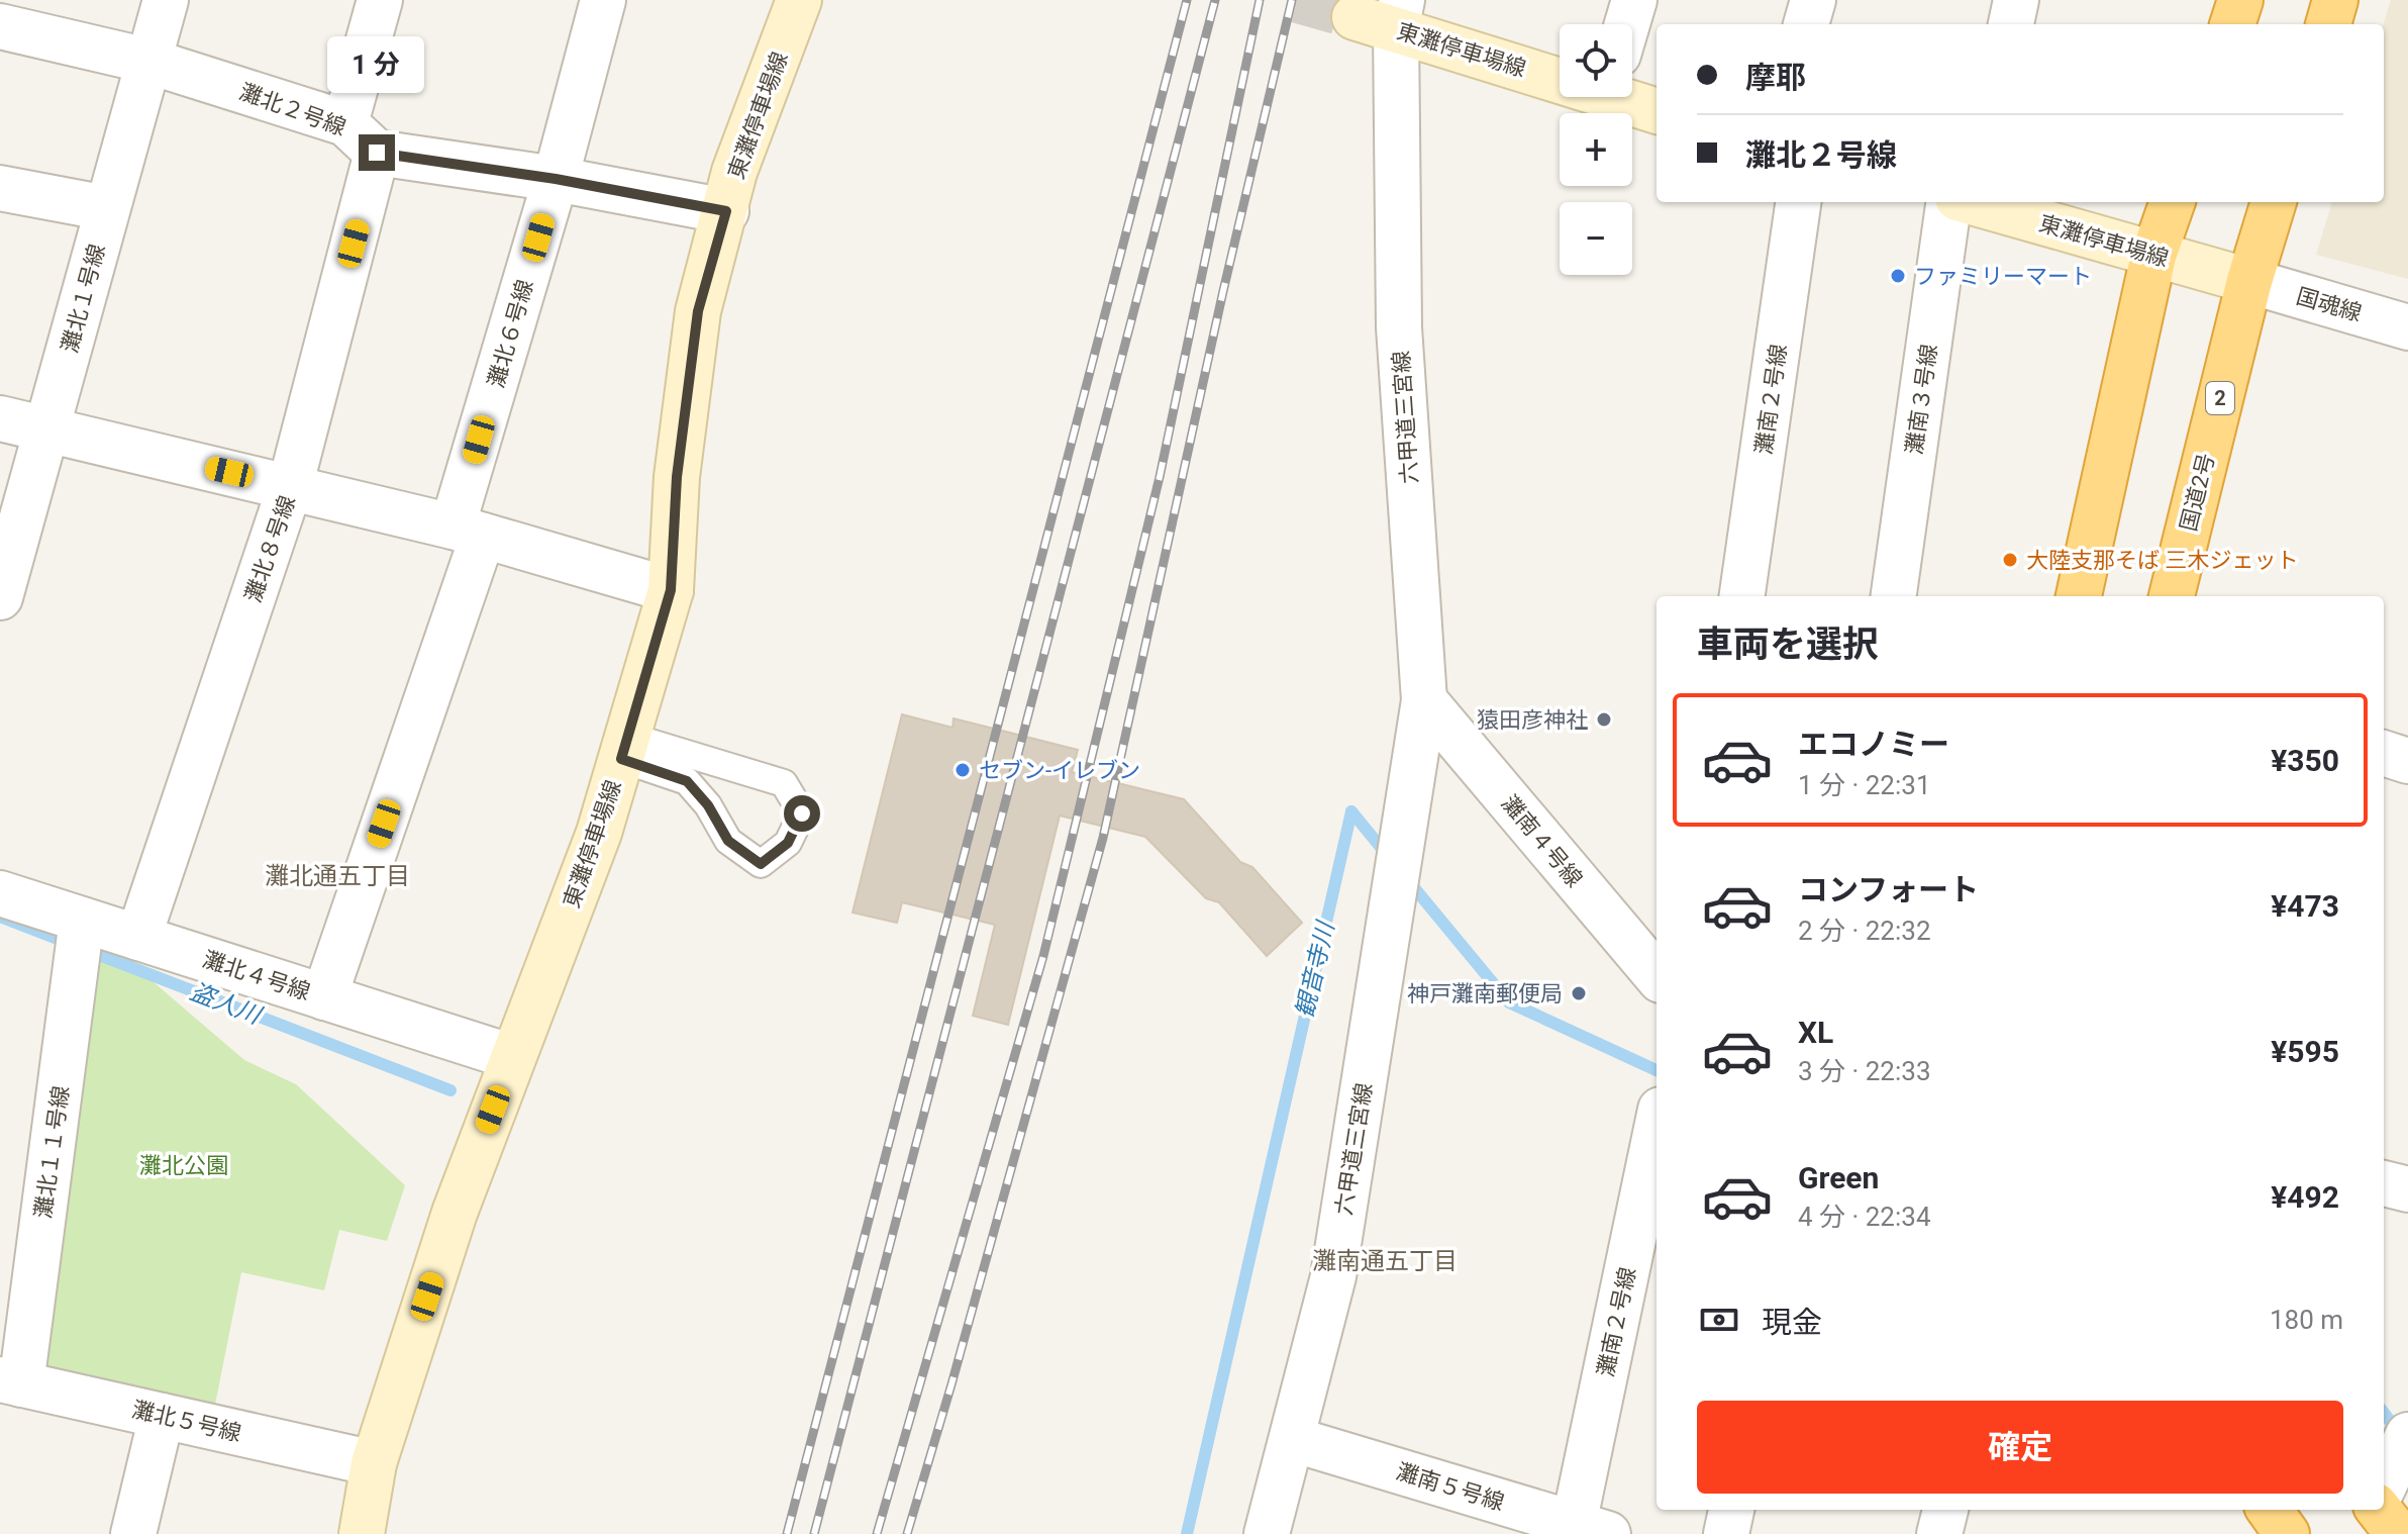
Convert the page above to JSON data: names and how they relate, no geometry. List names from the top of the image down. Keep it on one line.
{"streets":{"highway":["2","国道2号"],"main road":["東灘停車場線"],"street":["灘北２号線","灘北１号線","国魂線","灘北６号線","灘南２号線","灘南３号線","六甲道三宮線","灘北８号線","灘南４号線","灘北４号線","灘北１１号線","灘北５号線","灘南５号線"]},"crossings":[["東灘停車場線","国魂線"],["東灘停車場線","六甲道三宮線"],["東灘停車場線","国道2号"],["東灘停車場線","灘北４号線"],["東灘停車場線","灘北５号線"],["灘北２号線","灘北１号線"],["灘北２号線","灘北８号線"],["国魂線","国道2号"],["灘北６号線","灘北４号線"],["灘南２号線","灘南５号線"],["六甲道三宮線","灘南４号線"],["六甲道三宮線","灘南５号線"],["灘北８号線","灘北４号線"],["灘北４号線","灘北１１号線"],["灘北１１号線","灘北５号線"]],"districts":["灘北通五丁目","灘南通五丁目"],"water":["観音寺川","盗人川"],"parks":["灘北公園"],"places":["ファミリーマート","大陸支那そば 三木ジェット","猿田彦神社","セブン-イレブン","神戸灘南郵便局"],"page":{"map_buttons":["+","−"],"banner":["摩耶","灘北２号線"],"bubble":"1 分","heading":"車両を選択","list":[{"name":"エコノミー","note":"1 分 · 22:31","value":"¥350"},{"name":"コンフォート","note":"2 分 · 22:32","value":"¥473"},{"name":"XL","note":"3 分 · 22:33","value":"¥595"},{"name":"Green","note":"4 分 · 22:34","value":"¥492"}],"pay":["現金","180 m"],"buttons":"確定"}}
